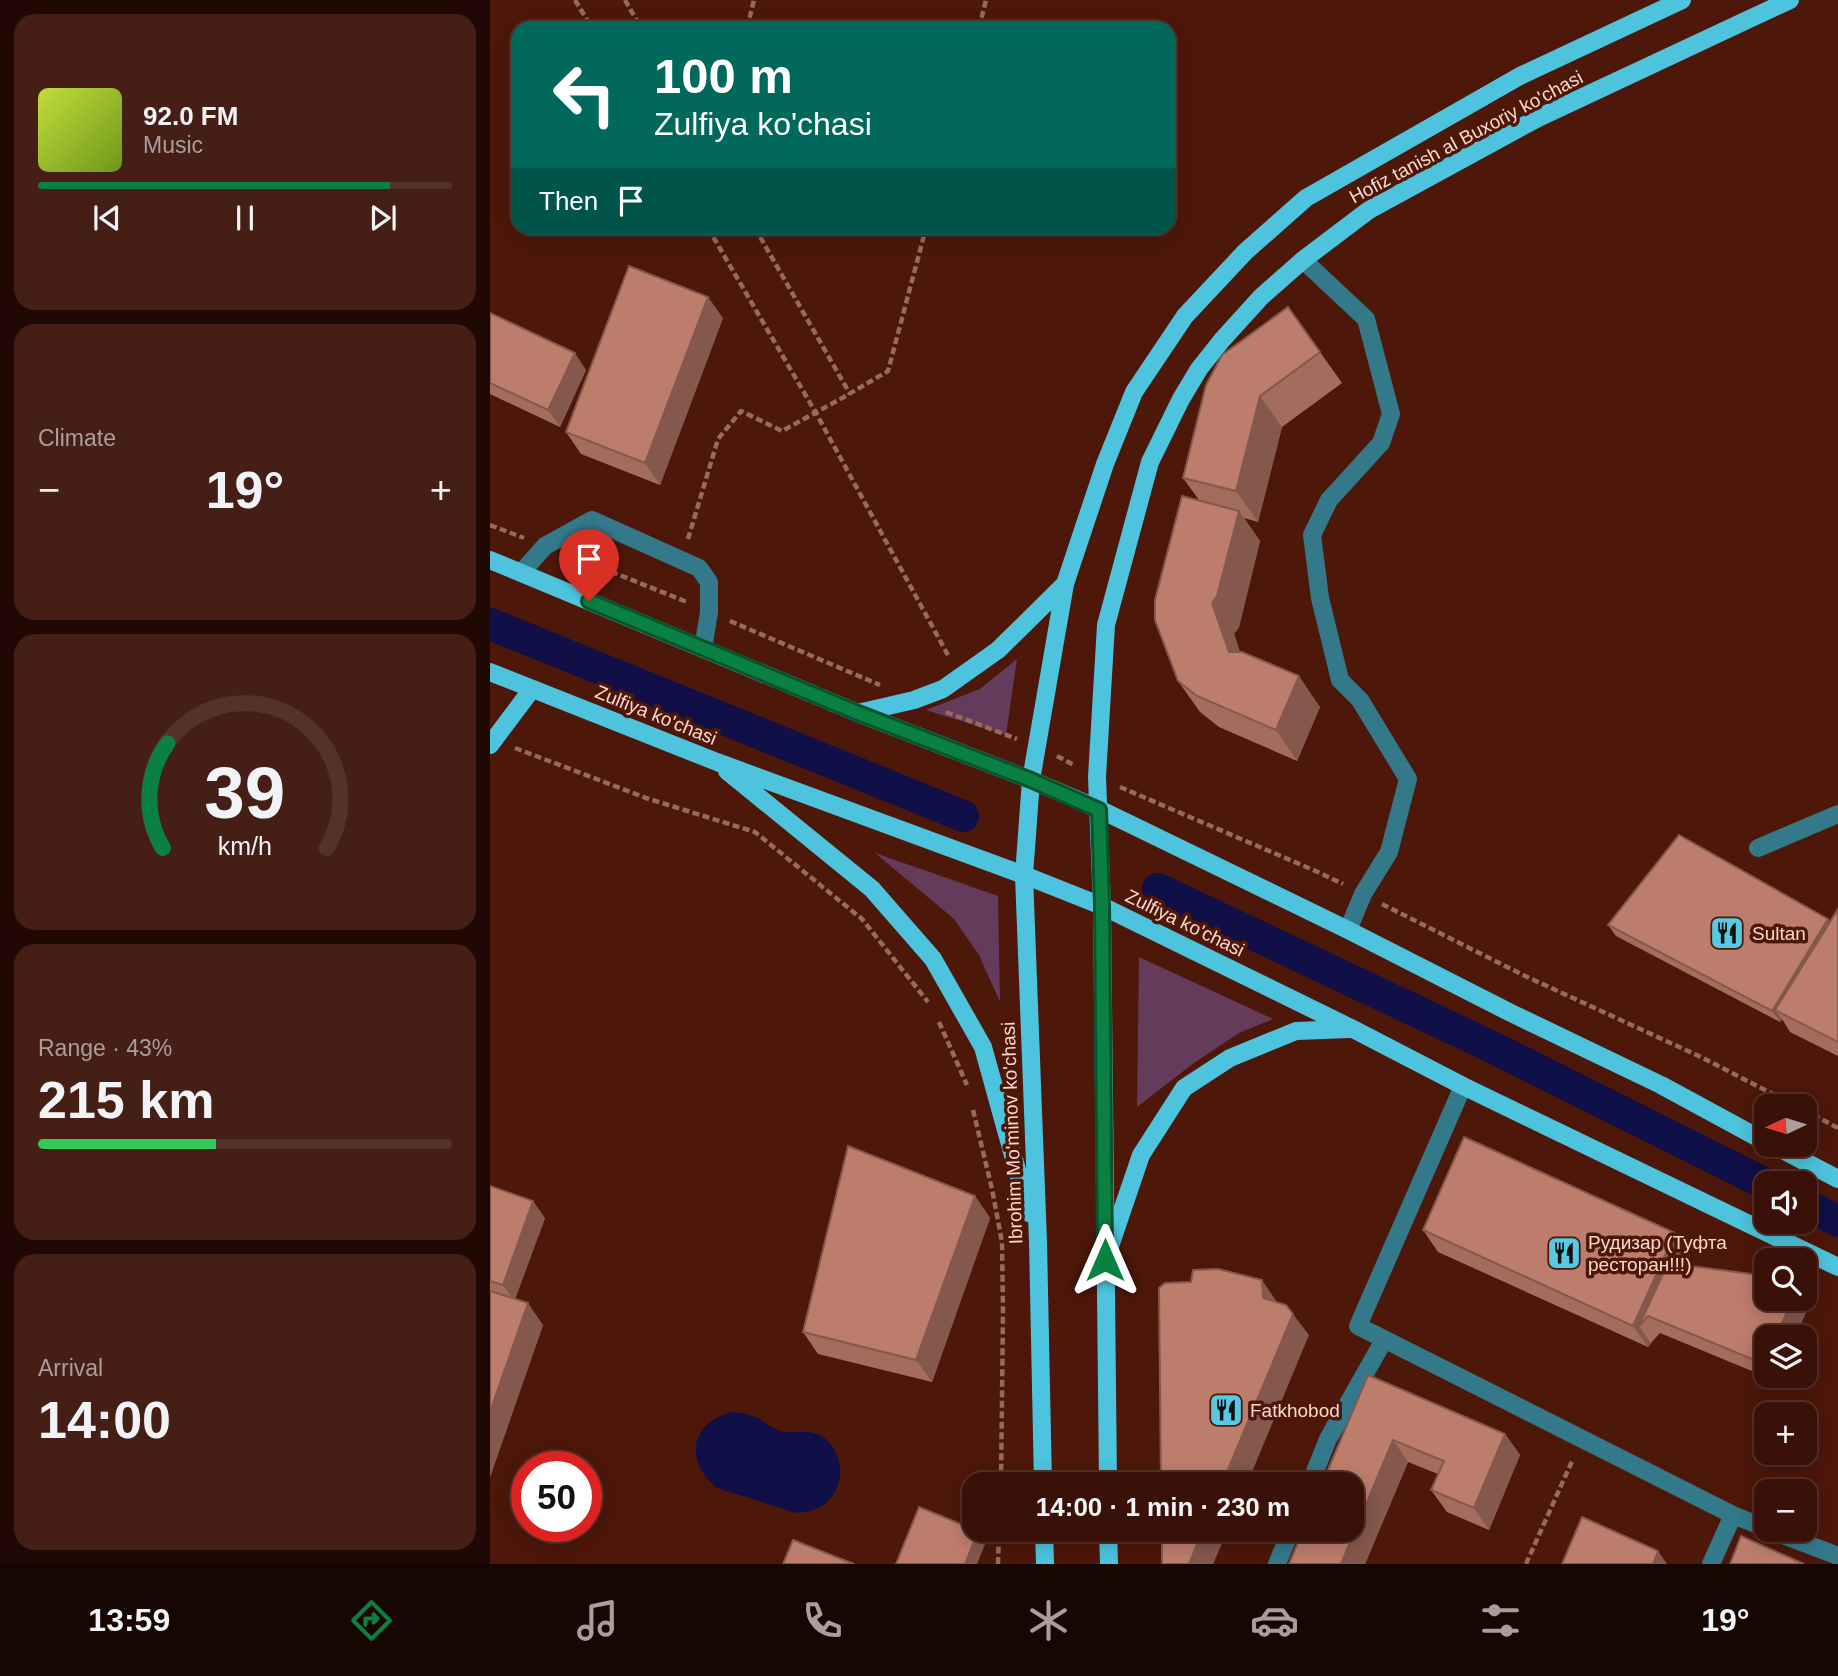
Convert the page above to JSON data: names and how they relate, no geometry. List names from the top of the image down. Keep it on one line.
{"streets":{"main road":["Hofiz tanish al Buxoriy ko'chasi","Zulfiya ko'chasi","Ibrohim Mo'minov ko'chasi"]},"crossings":[["Hofiz tanish al Buxoriy ko'chasi","Ibrohim Mo'minov ko'chasi"],["Zulfiya ko'chasi","Ibrohim Mo'minov ko'chasi"]],"places":{"restaurant":["Sultan","Рудизар (Туфта ресторан!!!)","Fatkhobod"]},"north":"left","page":{"turn":["100 m","Zulfiya ko'chasi"],"song":["92.0 FM","Music"],"then":"Then","tile":["Climate",["Range · 43%","215 km"],["Arrival","14:00"]],"heat":["−","19°","+"],"map_buttons":["+","−"],"limit":"50","trip":"14:00 · 1 min · 230 m","tabs":["13:59","19°"],"gauge":["39","km/h"]}}
